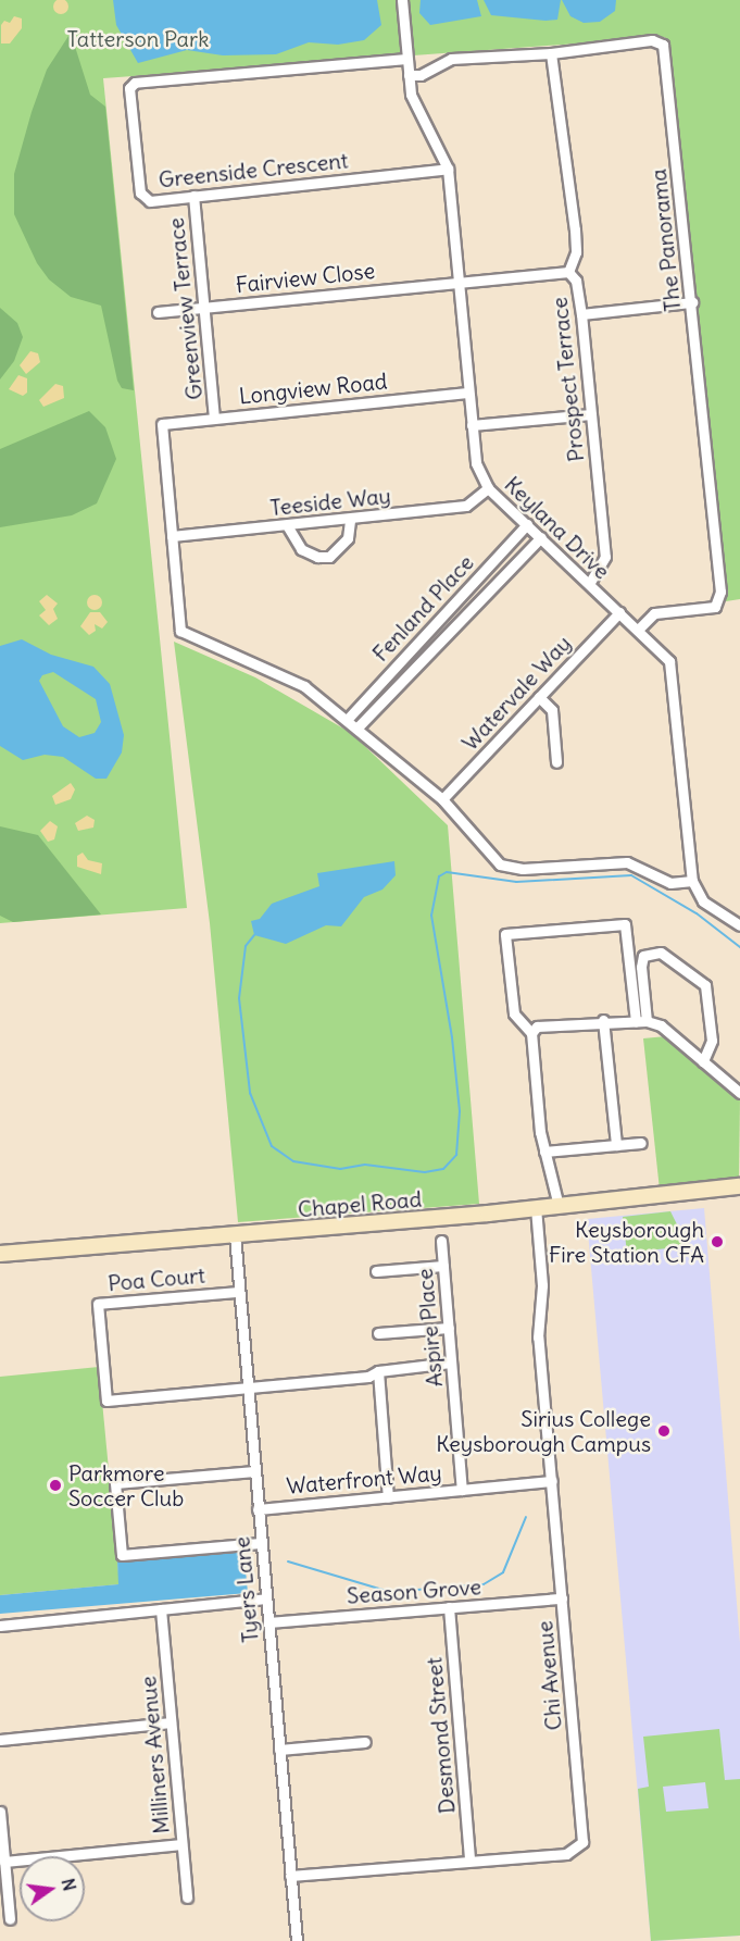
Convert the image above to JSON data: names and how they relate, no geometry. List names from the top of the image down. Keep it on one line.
{"streets":{"main road":["Chapel Road"],"street":["Greenside Crescent","The Panorama","Fairview Close","Greenview Terrace","Prospect Terrace","Longview Road","Teeside Way","Keylana Drive","Fenland Place","Watervale Way","Poa Court","Aspire Place","Waterfront Way","Tyers Lane","Season Grove","Chi Avenue","Desmond Street","Milliners Avenue"]},"crossings":[["Greenside Crescent","Greenview Terrace"],["Greenside Crescent","Keylana Drive"],["The Panorama","Prospect Terrace"],["The Panorama","Keylana Drive"],["Fairview Close","Greenview Terrace"],["Fairview Close","Prospect Terrace"],["Fairview Close","Keylana Drive"],["Greenview Terrace","Longview Road"],["Prospect Terrace","Keylana Drive"],["Longview Road","Teeside Way"],["Longview Road","Keylana Drive"],["Teeside Way","Keylana Drive"],["Keylana Drive","Fenland Place"],["Keylana Drive","Watervale Way"],["Chapel Road","Tyers Lane"],["Chapel Road","Chi Avenue"],["Poa Court","Tyers Lane"],["Aspire Place","Waterfront Way"],["Waterfront Way","Tyers Lane"],["Waterfront Way","Chi Avenue"],["Tyers Lane","Season Grove"],["Tyers Lane","Chi Avenue"],["Season Grove","Chi Avenue"],["Season Grove","Desmond Street"],["Chi Avenue","Desmond Street"]],"parks":["Tatterson Park"],"places":["Keysborough Fire Station CFA","Sirius College Keysborough Campus","Parkmore Soccer Club"],"north":"right"}
